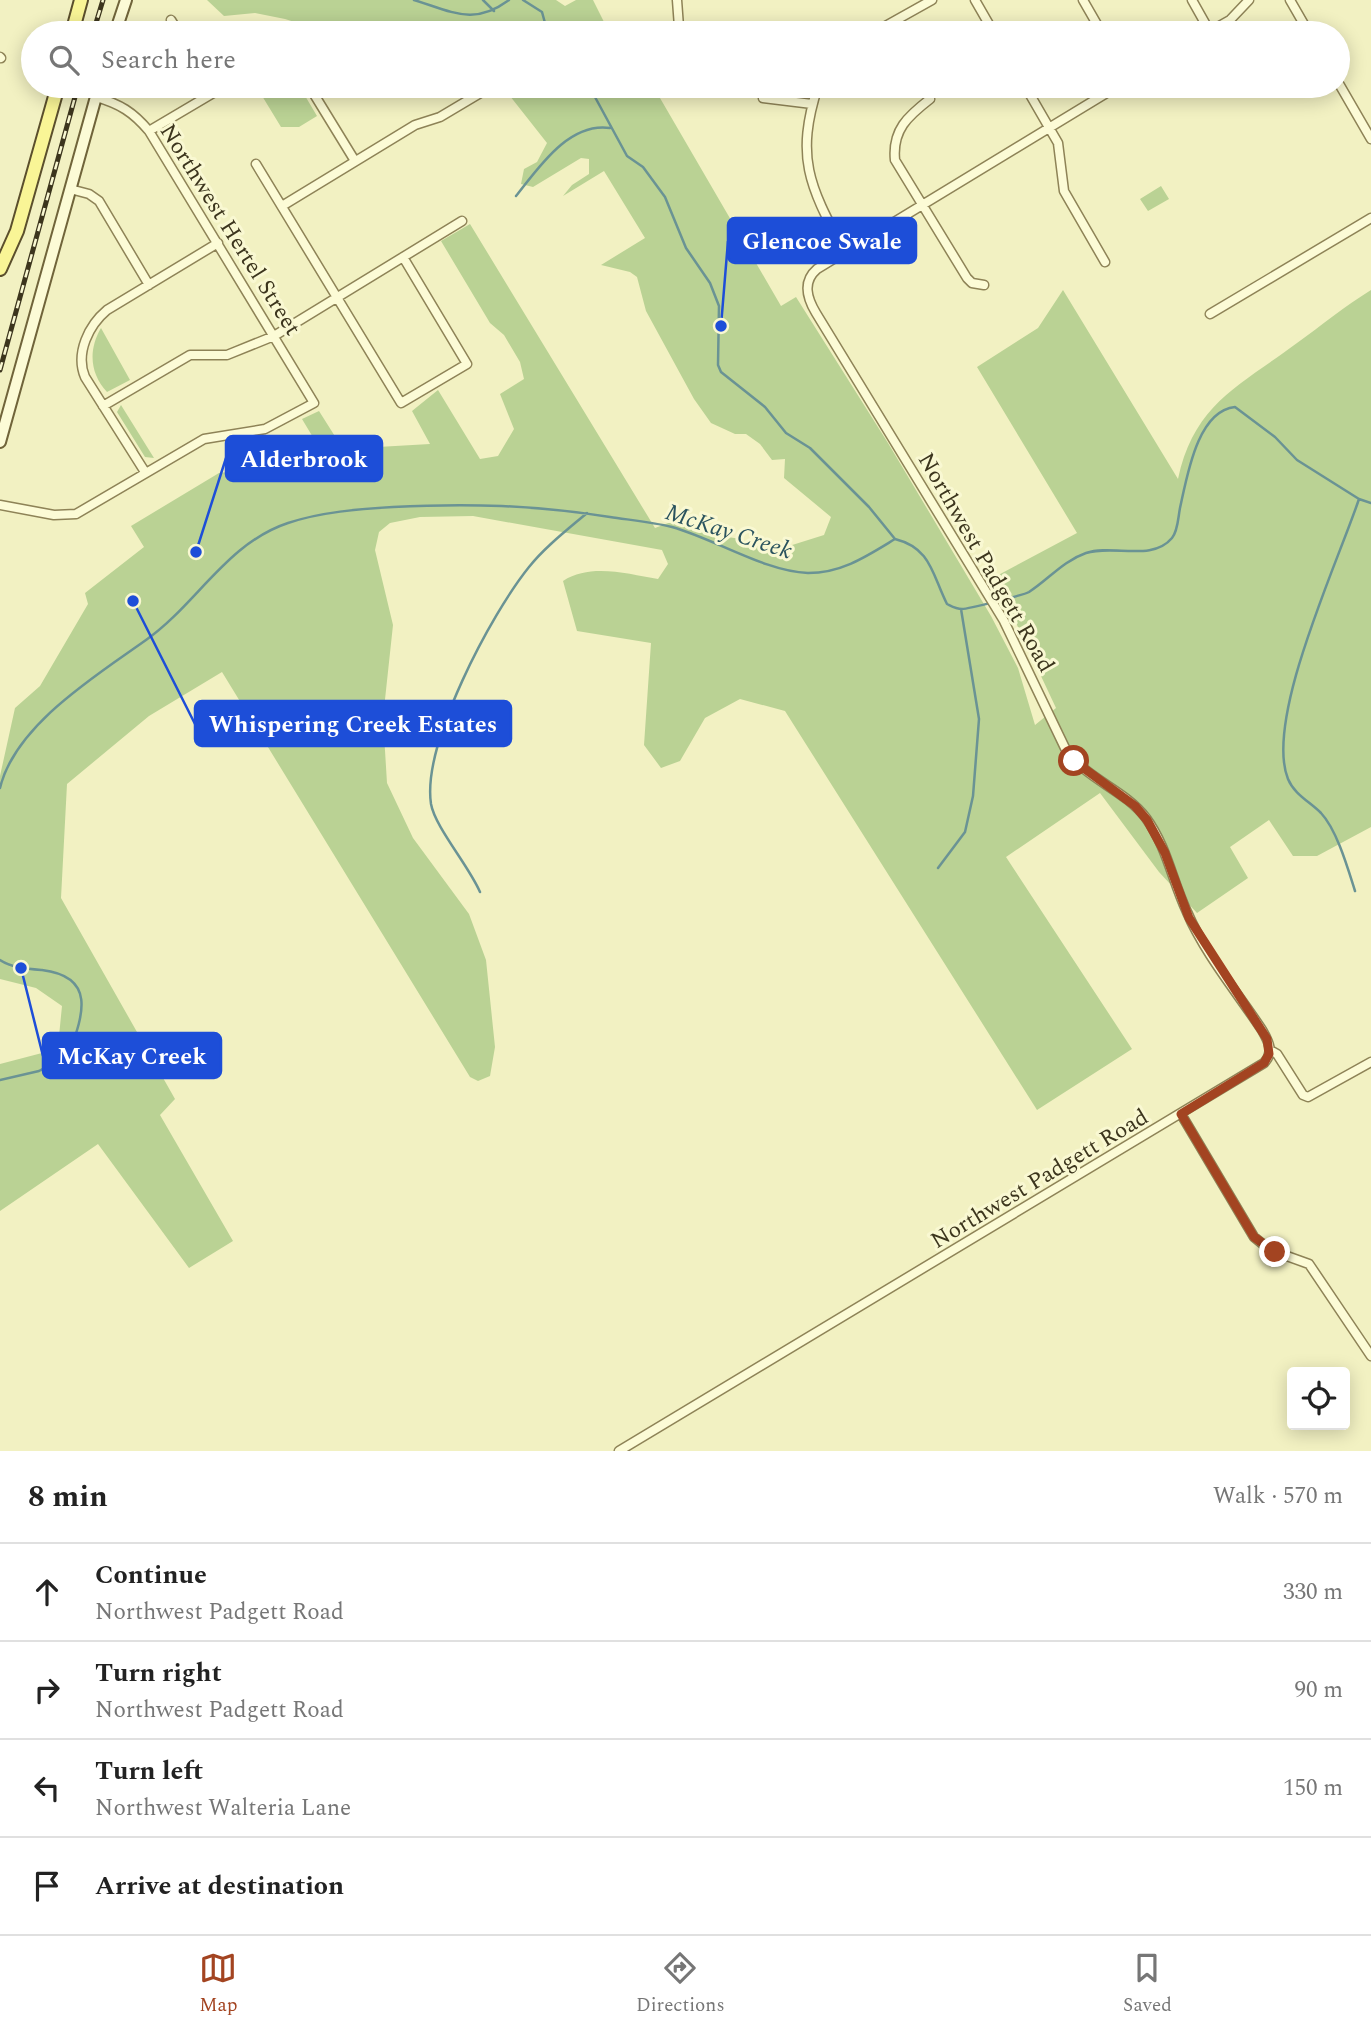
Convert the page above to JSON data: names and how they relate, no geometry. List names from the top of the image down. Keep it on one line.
{"streets":{"street":["Northwest Hertel Street","Northwest Padgett Road"]},"water":["McKay Creek"],"places":["Glencoe Swale","Alderbrook","Whispering Creek Estates","McKay Creek"],"page":{"search":"Search here","heading":["8 min","Walk · 570 m"],"list":[["Continue","Northwest Padgett Road","330 m"],["Turn right","Northwest Padgett Road","90 m"],["Turn left","Northwest Walteria Lane","150 m"],"Arrive at destination"],"nav":["Map","Directions","Saved"]}}
